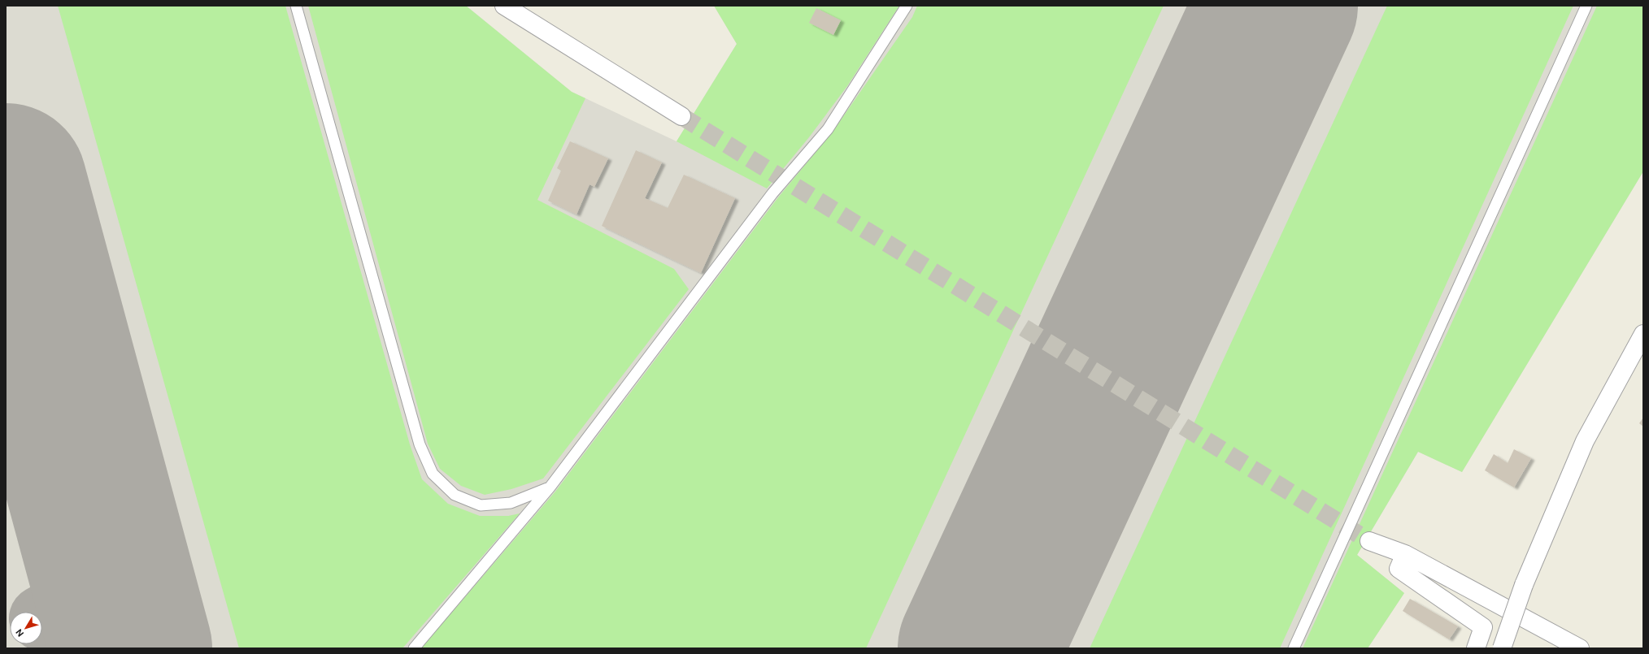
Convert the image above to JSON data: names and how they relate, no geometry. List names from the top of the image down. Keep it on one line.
{"north":"bottom left"}
